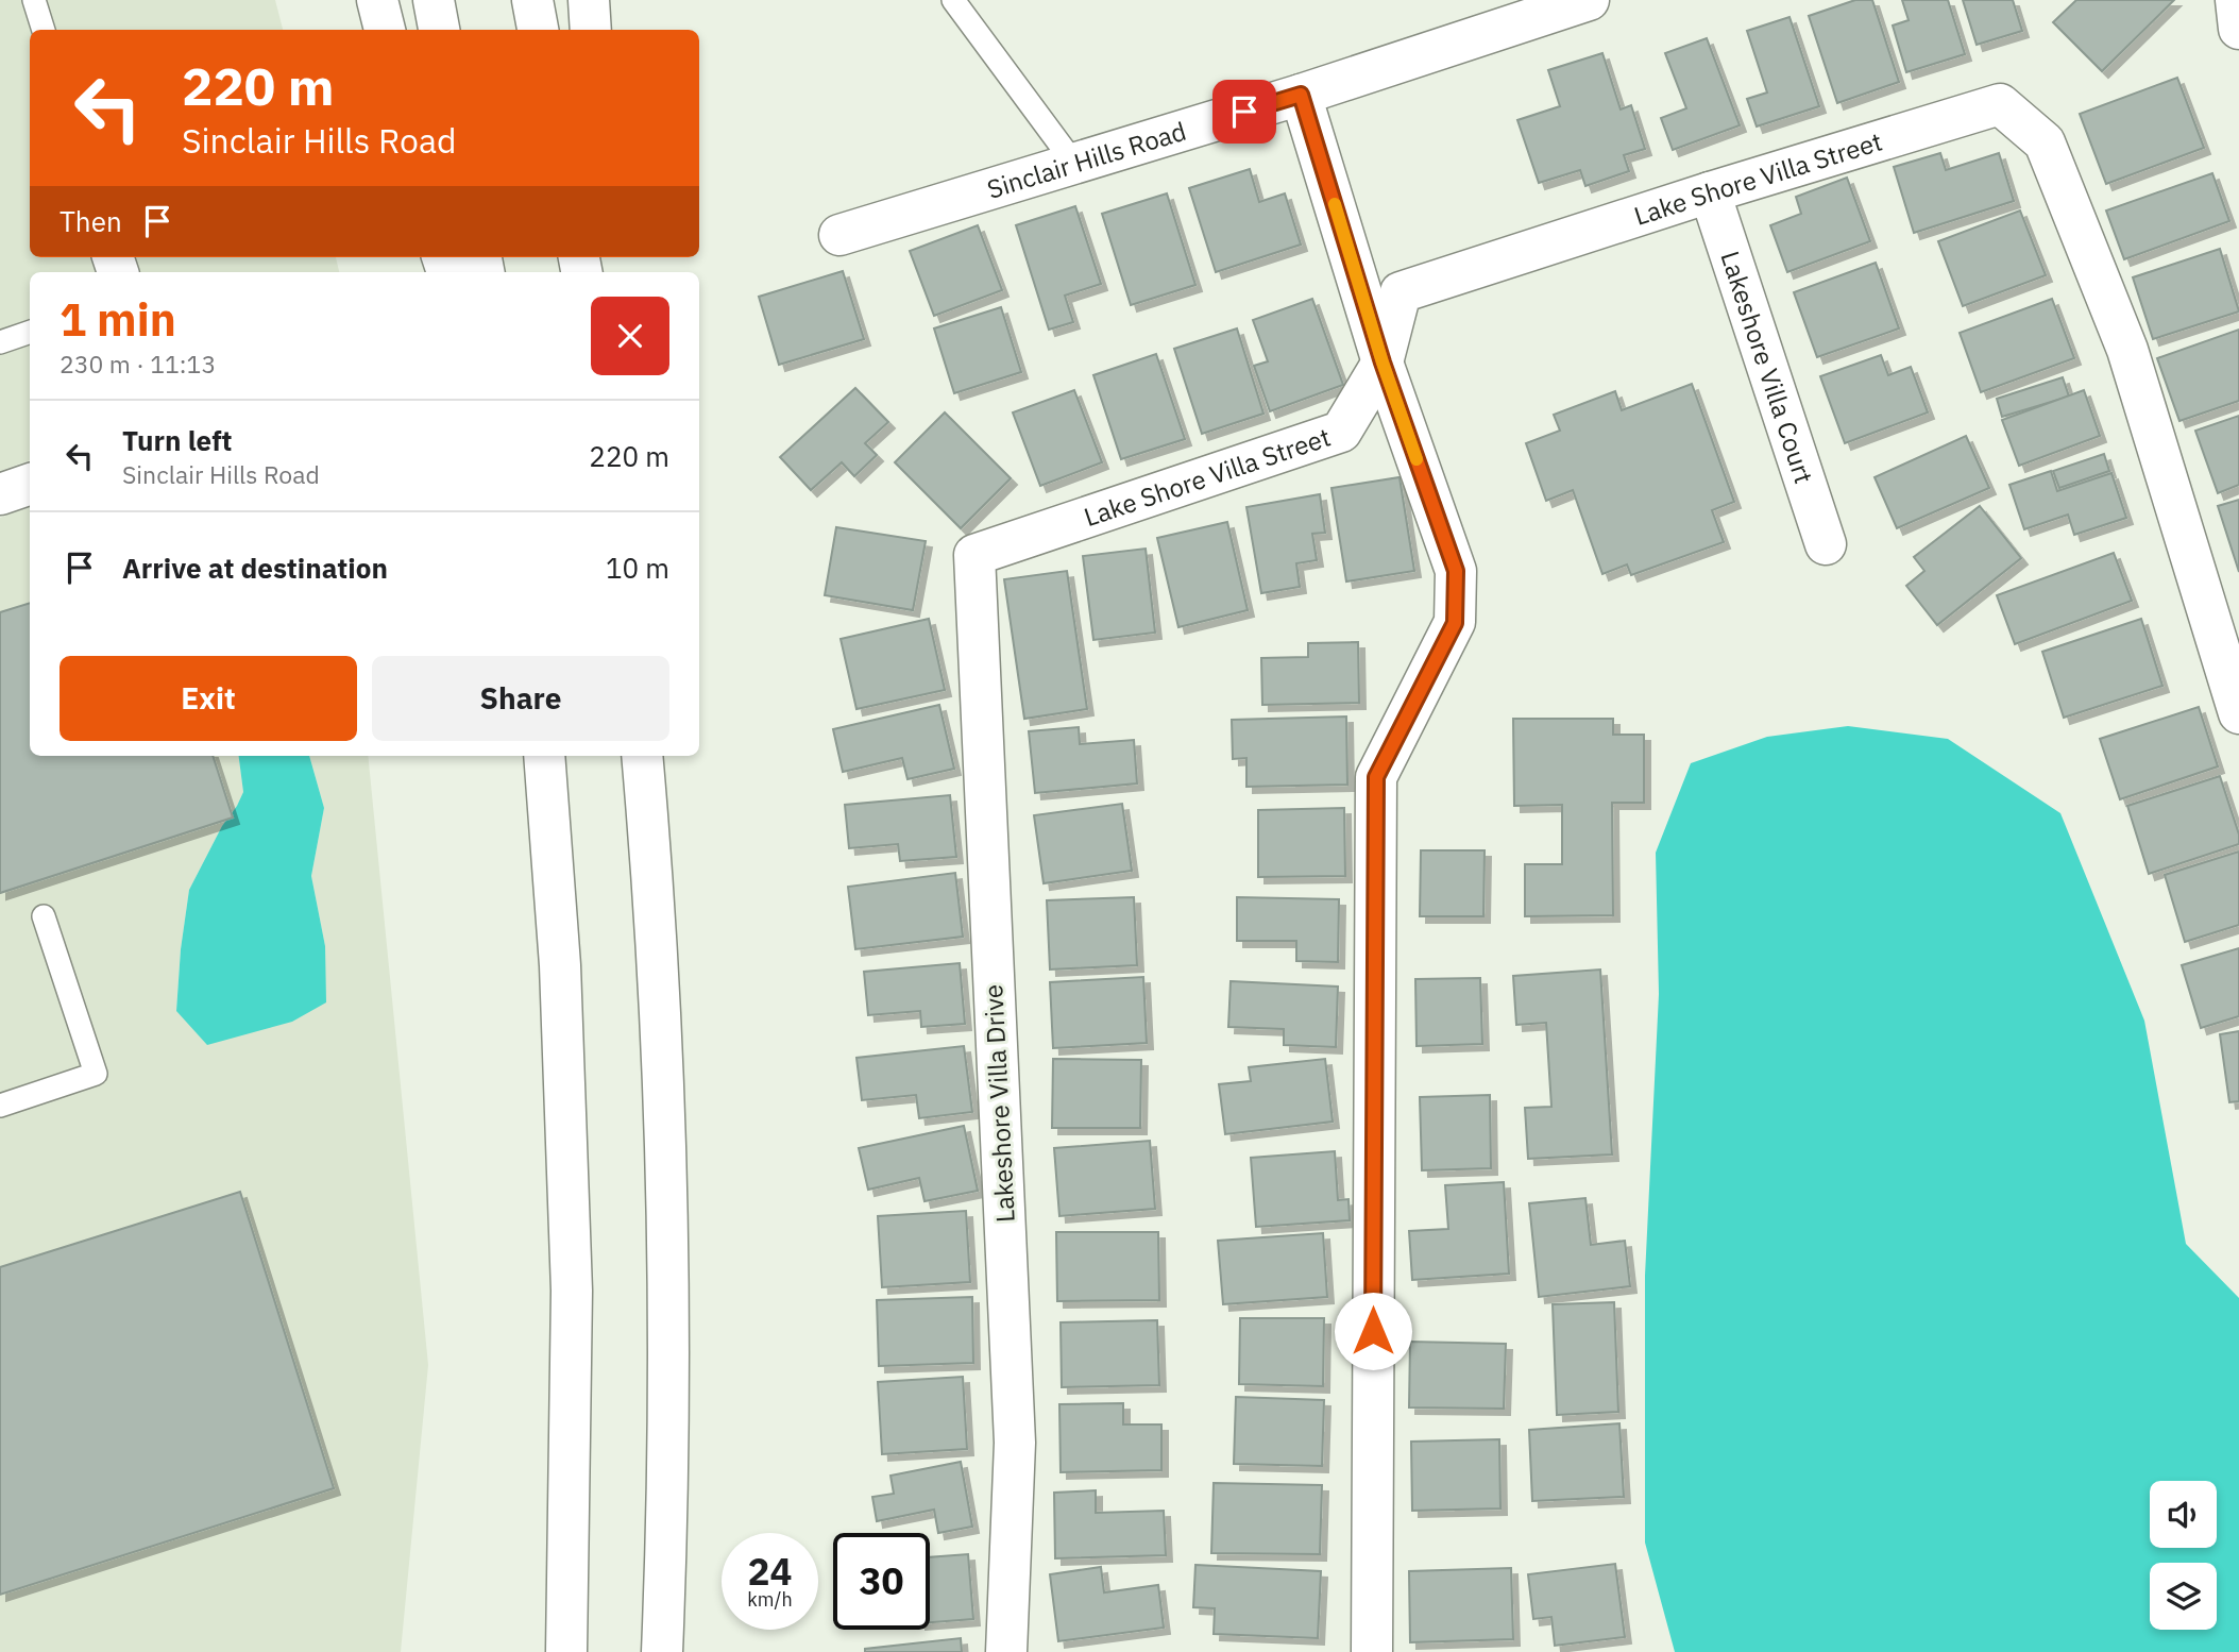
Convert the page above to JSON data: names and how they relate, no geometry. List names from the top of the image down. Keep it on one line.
{"streets":{"main road":["Sinclair Hills Road","Lake Shore Villa Street","Lakeshore Villa Court","Lakeshore Villa Drive"]},"crossings":[["Lake Shore Villa Street","Lakeshore Villa Court"],["Lake Shore Villa Street","Lakeshore Villa Drive"]],"page":{"turn":["220 m","Sinclair Hills Road"],"then":"Then","heading":["1 min","230 m · 11:13"],"list":[{"name":"Turn left","note":"Sinclair Hills Road","value":"220 m"},{"name":"Arrive at destination","value":"10 m"}],"buttons":["Exit","Share"],"speed":"24 km/h","limit":"30"}}
